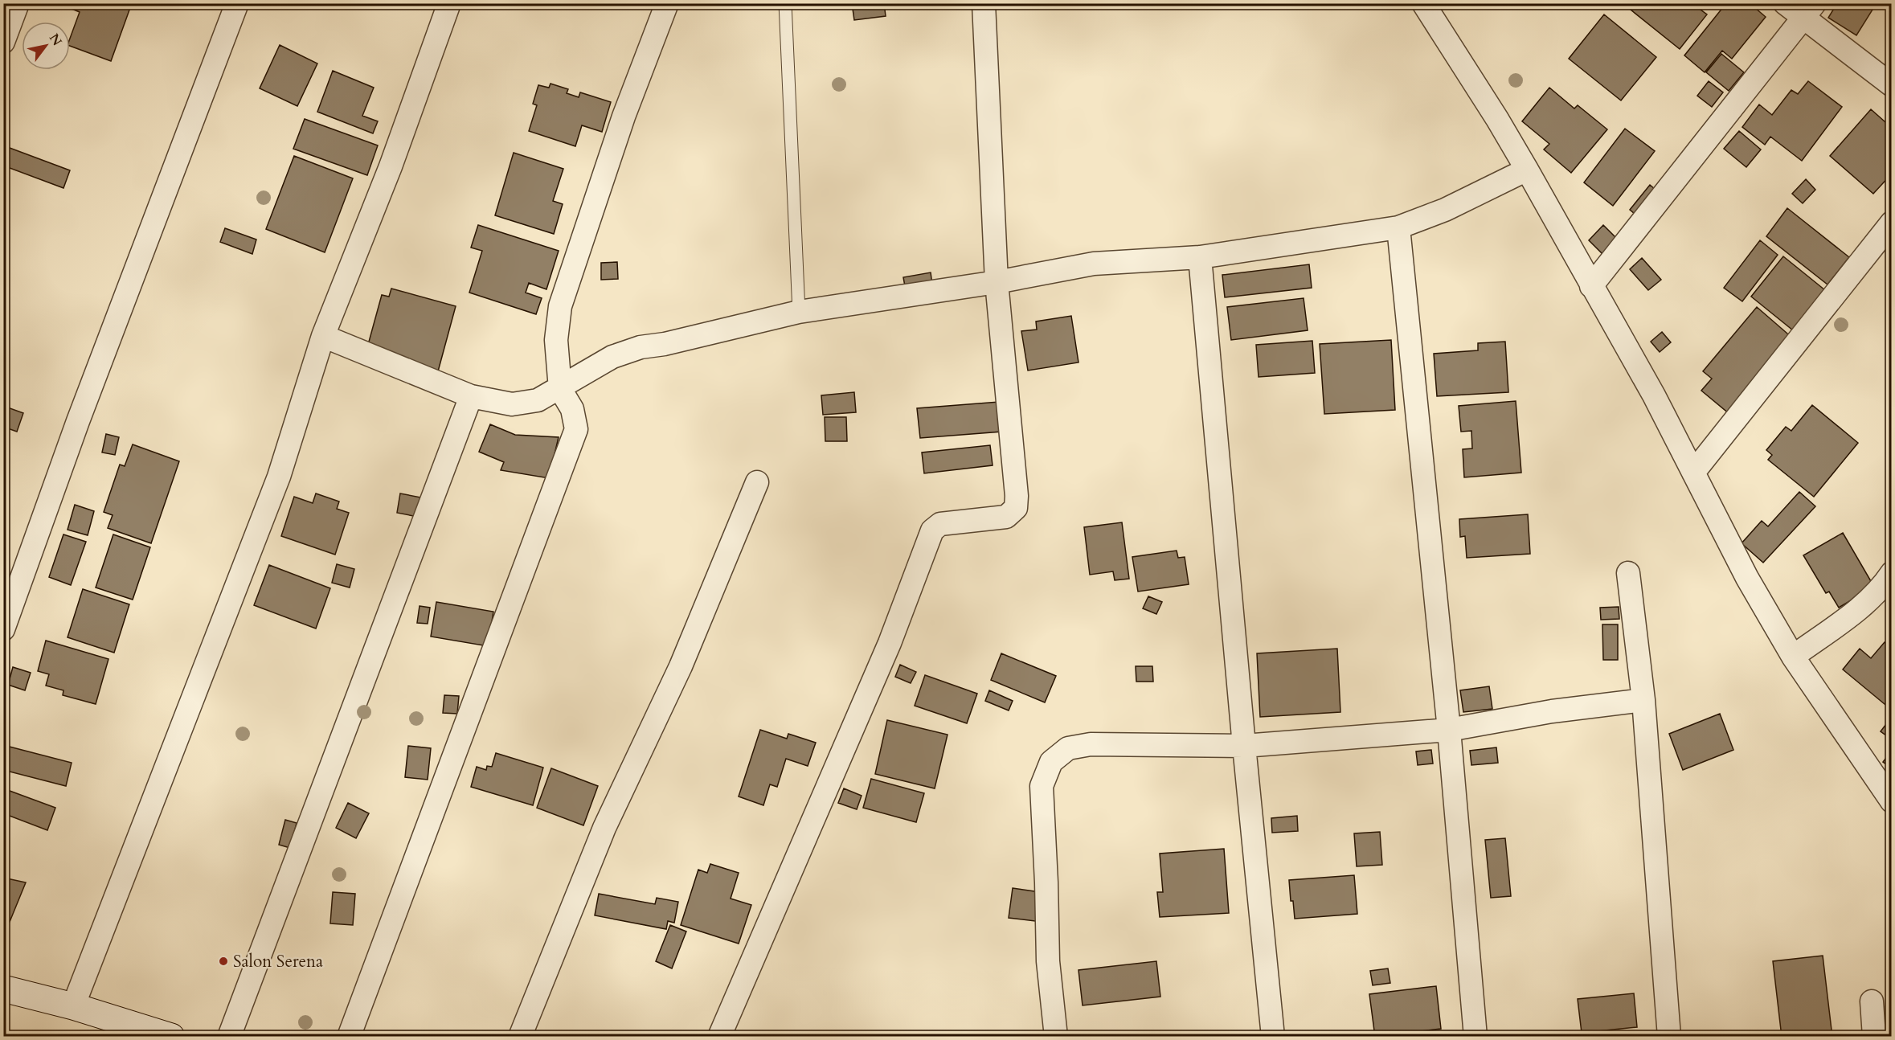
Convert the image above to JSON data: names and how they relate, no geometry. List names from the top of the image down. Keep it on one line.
{"places":["Salon Serena"],"north":"top right"}
